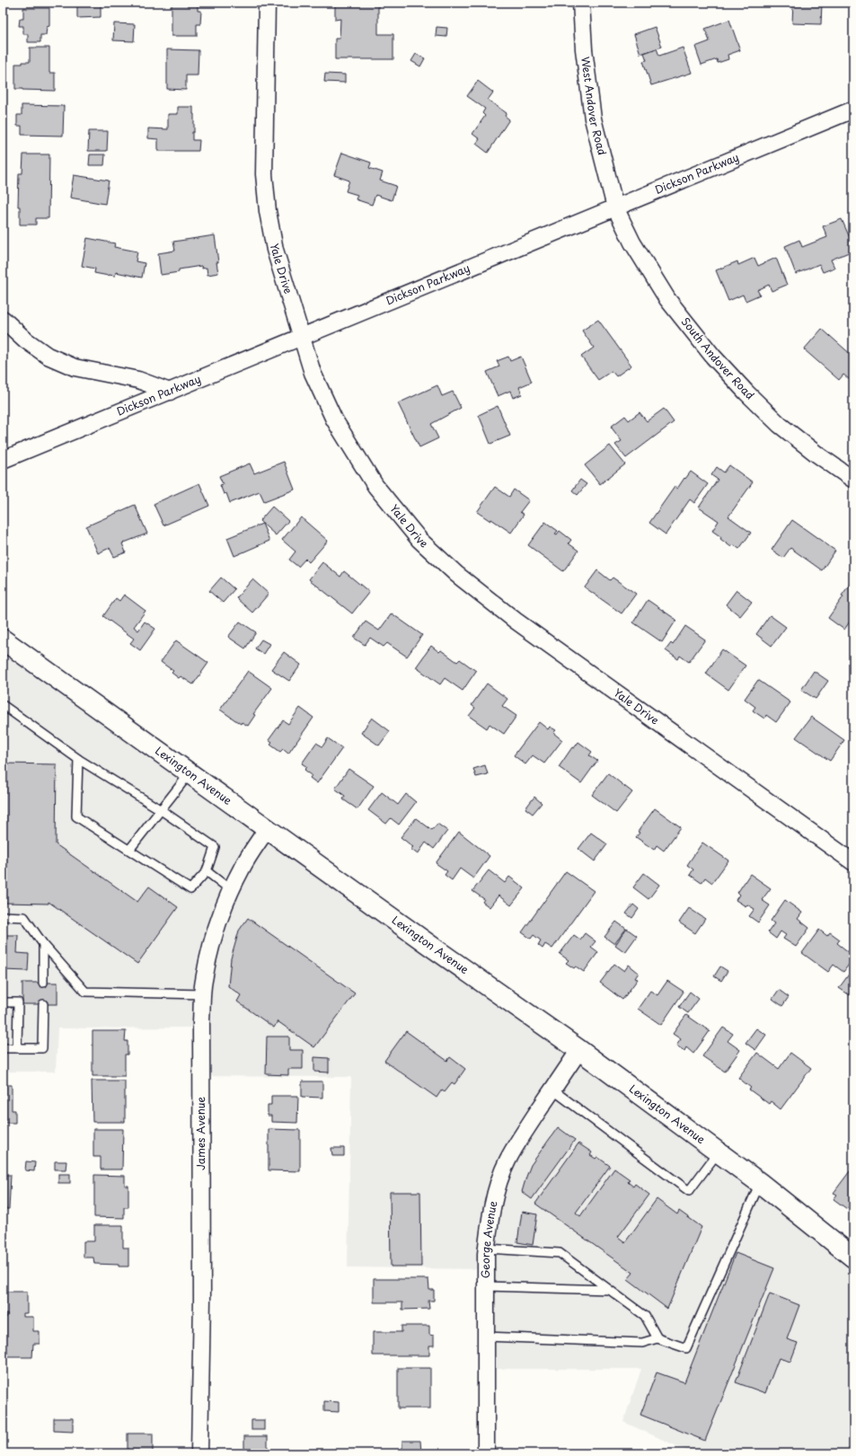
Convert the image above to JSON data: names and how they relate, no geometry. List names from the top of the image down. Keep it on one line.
{"streets":{"main road":["Lexington Avenue"],"street":["West Andover Road","Dickson Parkway","Yale Drive","South Andover Road","James Avenue","George Avenue"]},"crossings":[["West Andover Road","Dickson Parkway"],["West Andover Road","South Andover Road"],["Dickson Parkway","Yale Drive"],["Dickson Parkway","South Andover Road"],["Lexington Avenue","James Avenue"],["Lexington Avenue","George Avenue"]]}
